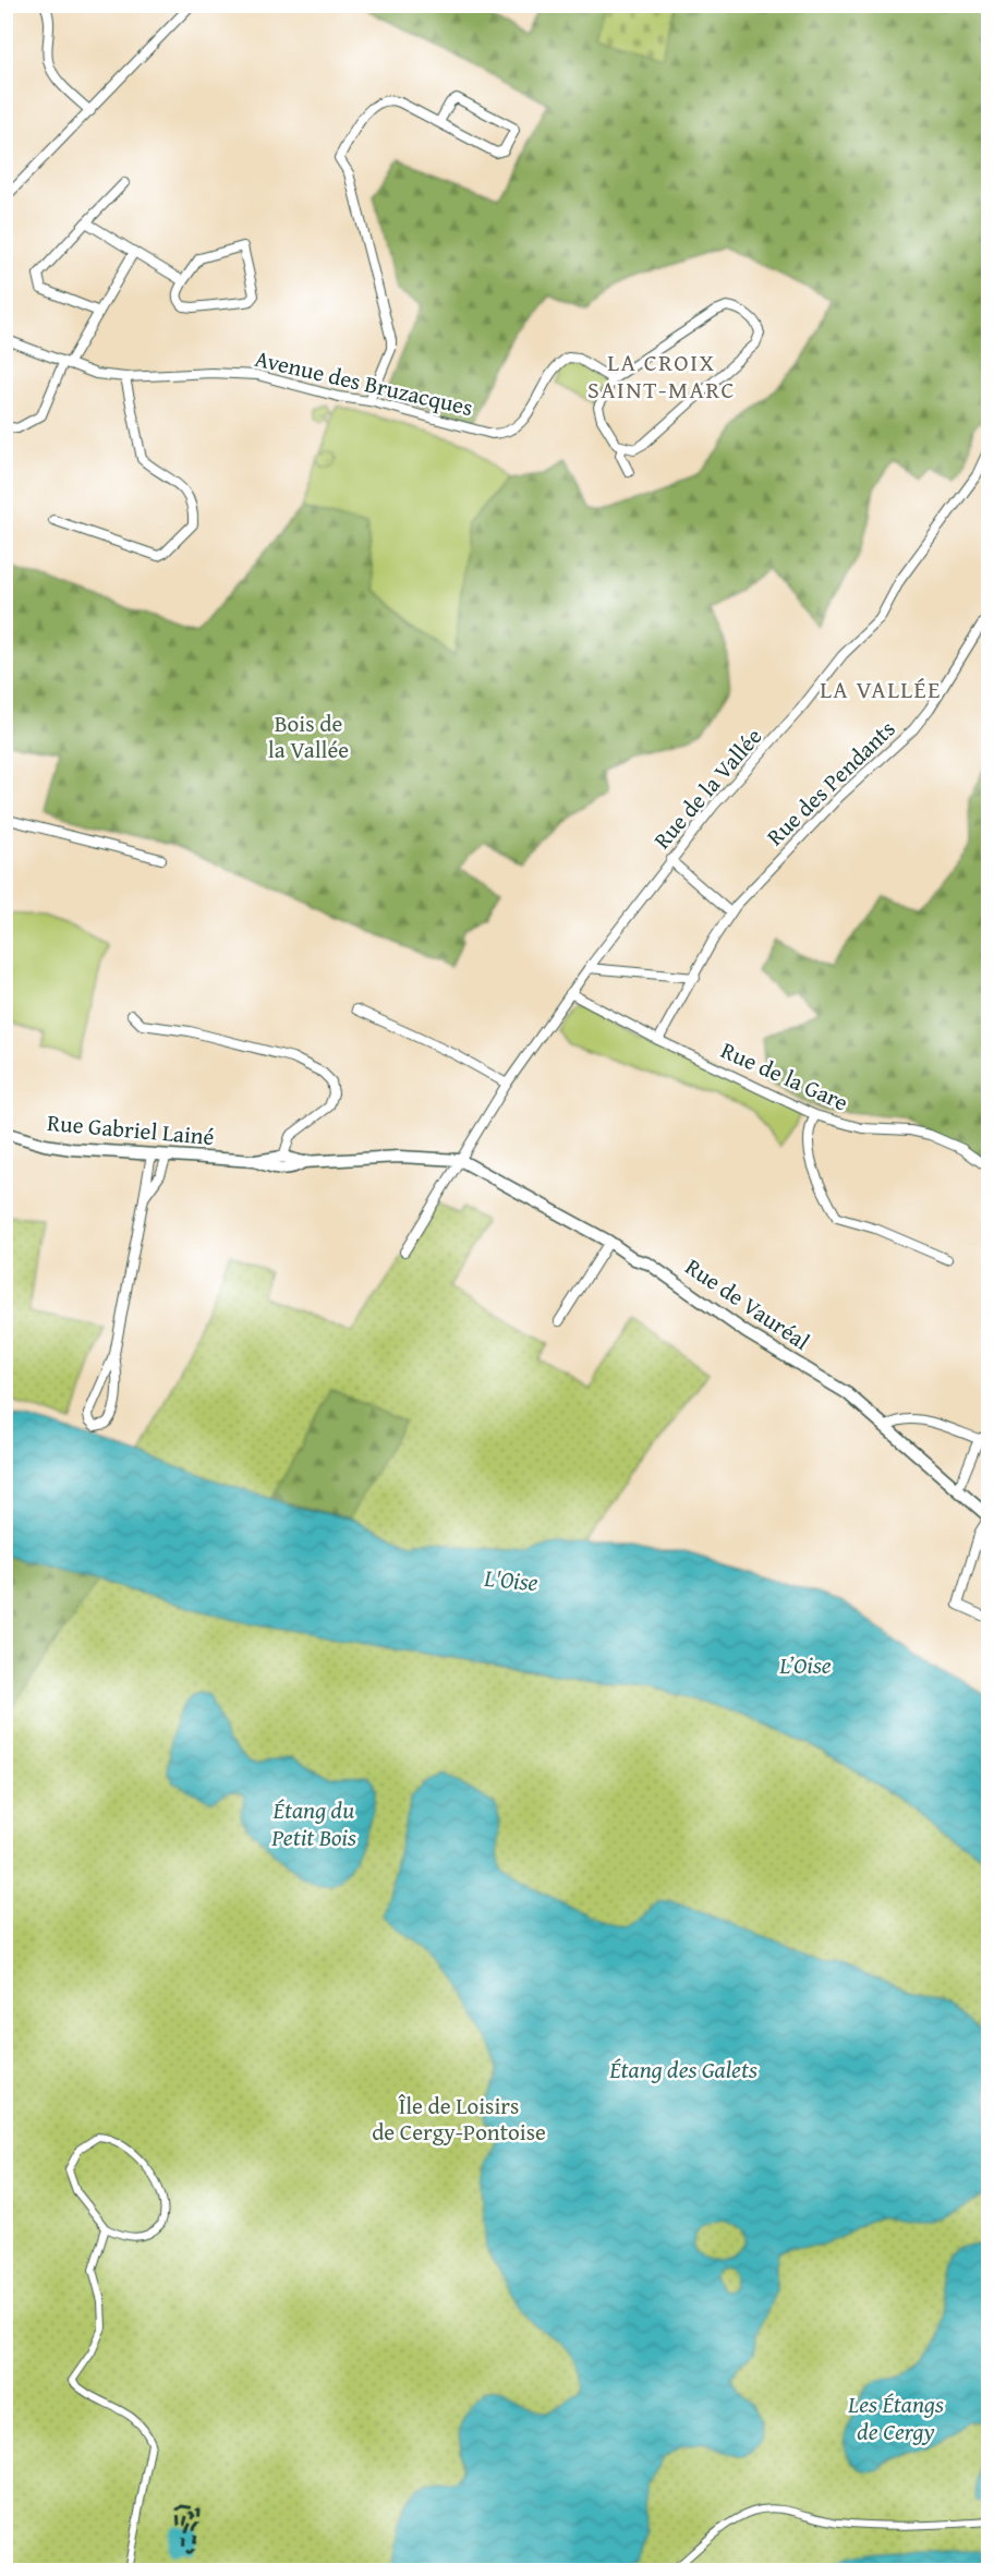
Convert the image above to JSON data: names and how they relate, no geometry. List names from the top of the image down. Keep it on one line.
{"streets":{"street":["Avenue des Bruzacques","Rue des Pendants","Rue de la Vallée","Rue de la Gare","Rue Gabriel Lainé","Rue de Vauréal"]},"crossings":[["Rue des Pendants","Rue de la Gare"],["Rue de la Vallée","Rue de la Gare"],["Rue de la Vallée","Rue Gabriel Lainé"],["Rue de la Vallée","Rue de Vauréal"],["Rue Gabriel Lainé","Rue de Vauréal"]],"districts":["LA CROIX SAINT-MARC","LA VALLÉE"],"water":["L'Oise","L’Oise","Étang du Petit Bois","Étang des Galets","Les Étangs de Cergy"],"parks":["Bois de la Vallée","Île de Loisirs de Cergy-Pontoise"]}
